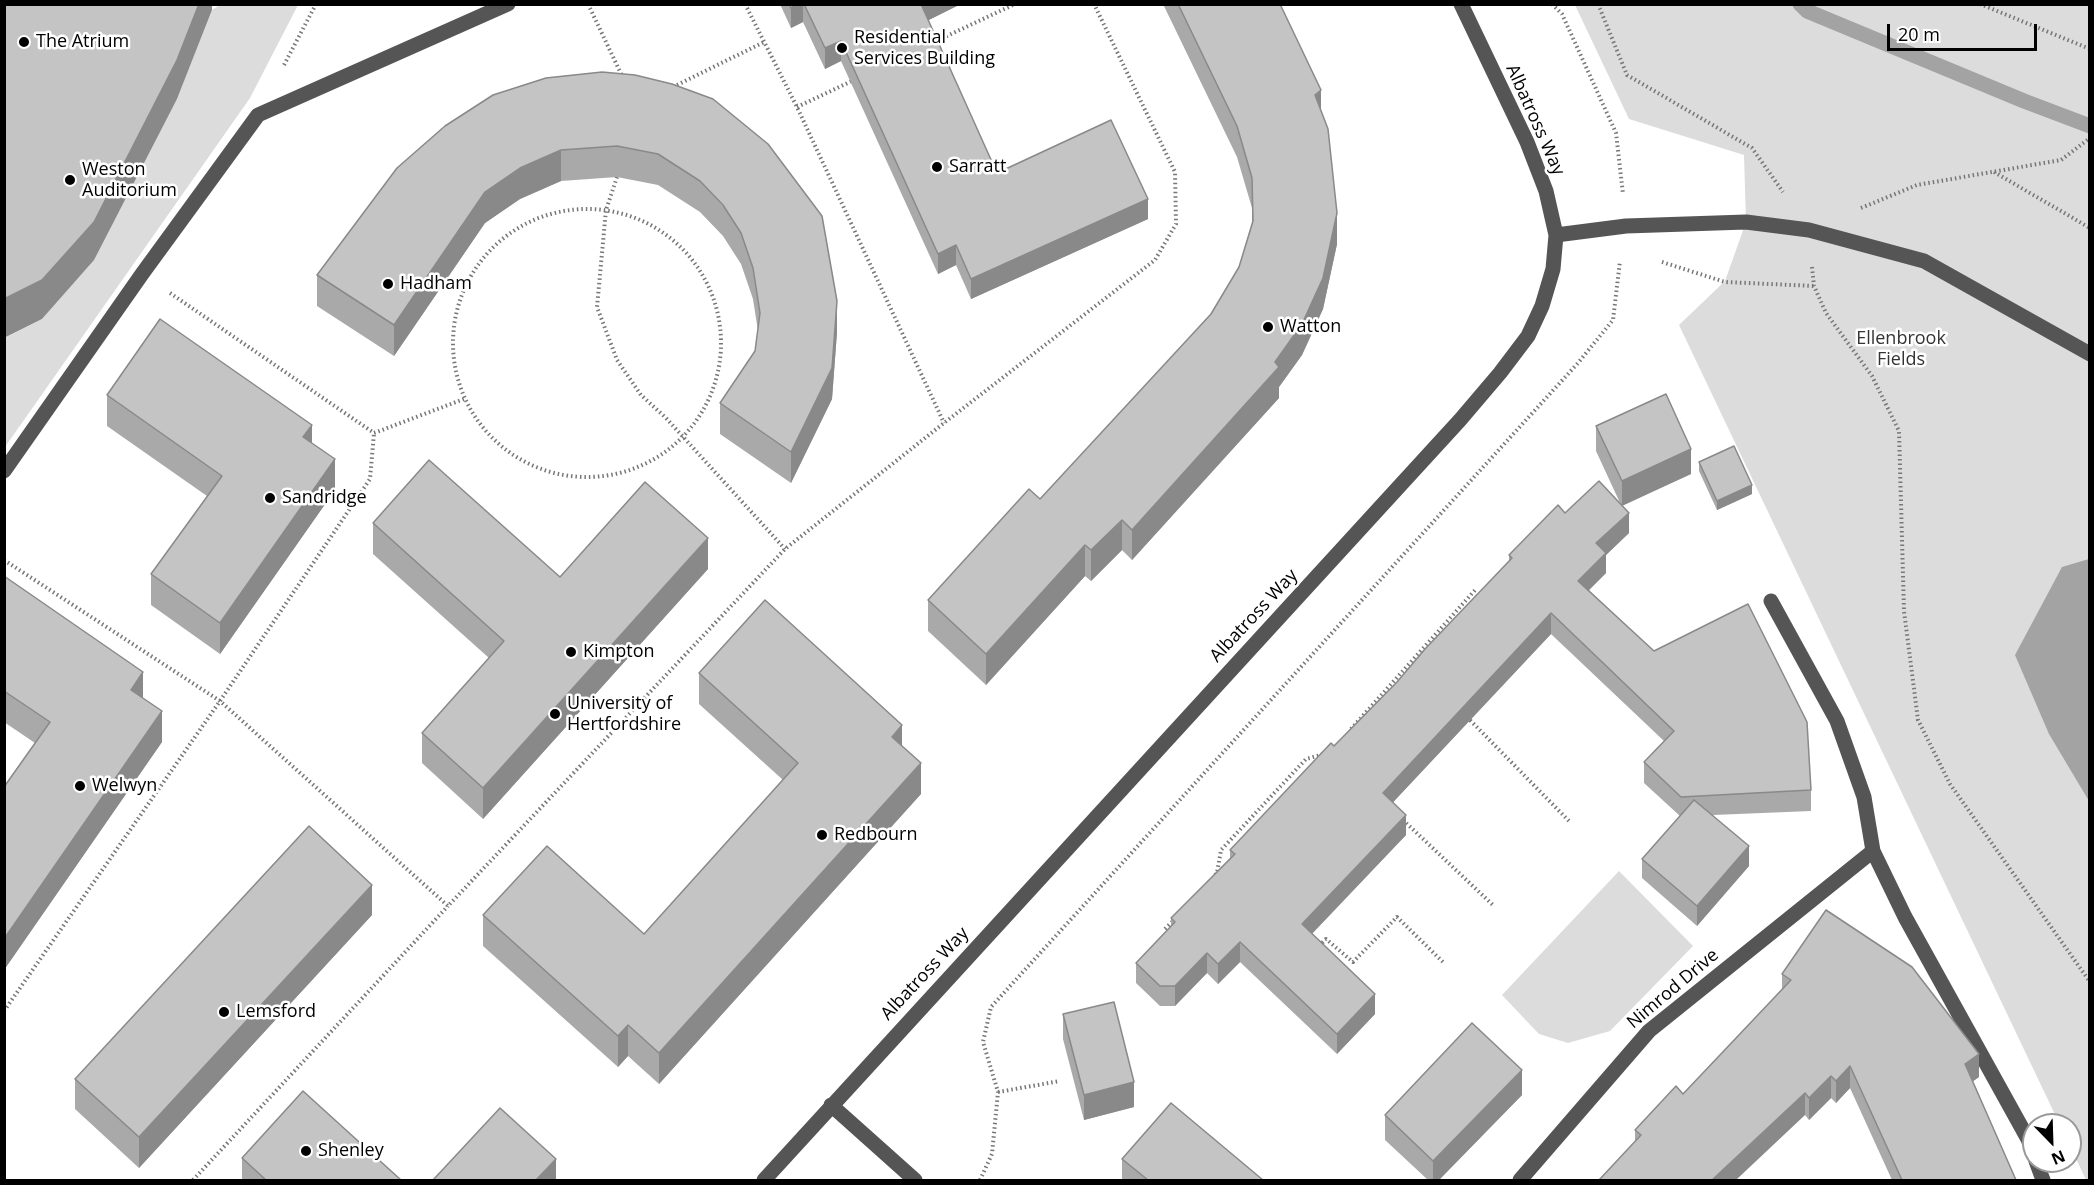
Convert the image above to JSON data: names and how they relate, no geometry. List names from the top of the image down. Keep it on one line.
{"streets":{"street":["Albatross Way","Nimrod Drive"]},"parks":["Ellenbrook Fields"],"places":["The Atrium","Residential Services Building","Sarratt","Weston Auditorium","Hadham","Watton","Sandridge","Kimpton","University of Hertfordshire","Welwyn","Redbourn","Lemsford","Shenley"],"scale_bar":"20 m","north":"bottom right"}
